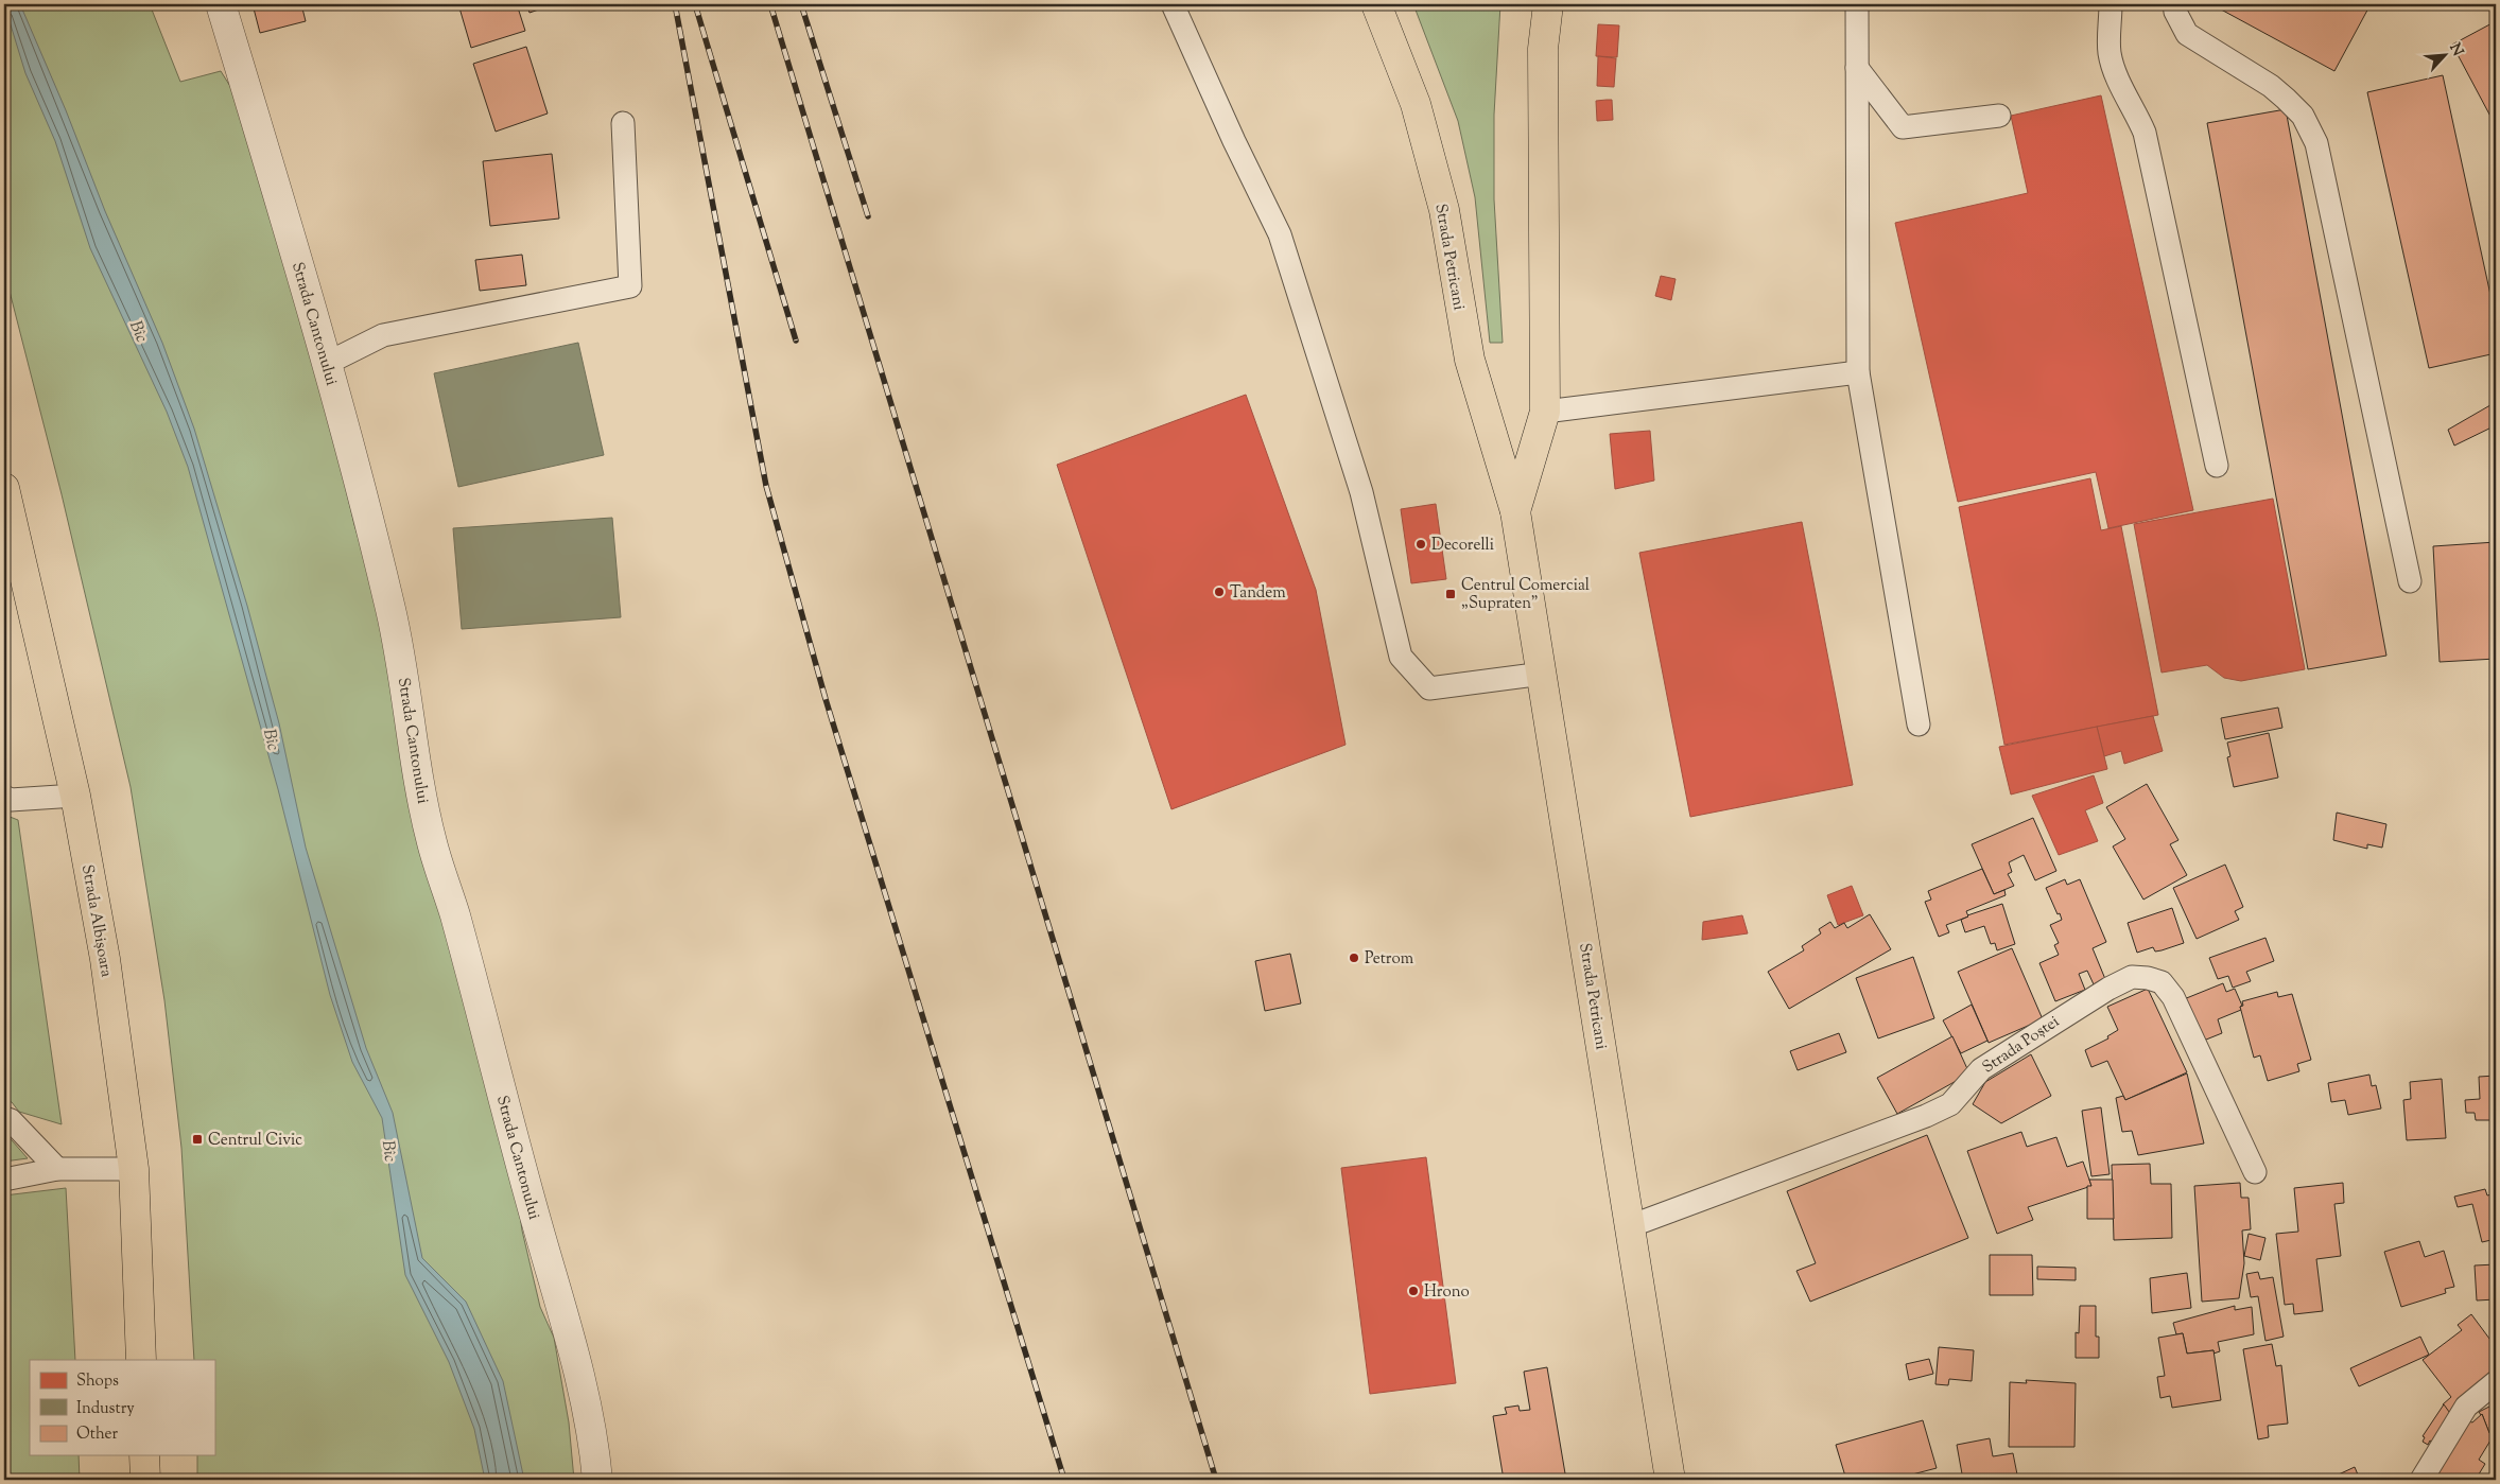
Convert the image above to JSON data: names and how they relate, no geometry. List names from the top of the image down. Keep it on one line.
{"streets":{"main road":["Strada Petricani","Strada Albișoara"],"street":["Strada Cantonului"],"lane":["Strada Poștei"]},"crossings":[["Strada Petricani","Strada Poștei"]],"water":["Bîc"],"places":{"other":["Decorelli","Tandem","Petrom","Hrono"],"transit":["Centrul Comercial „Supraten”","Centrul Civic"]},"legend":["Shops","Industry","Other"],"north":"top right"}
